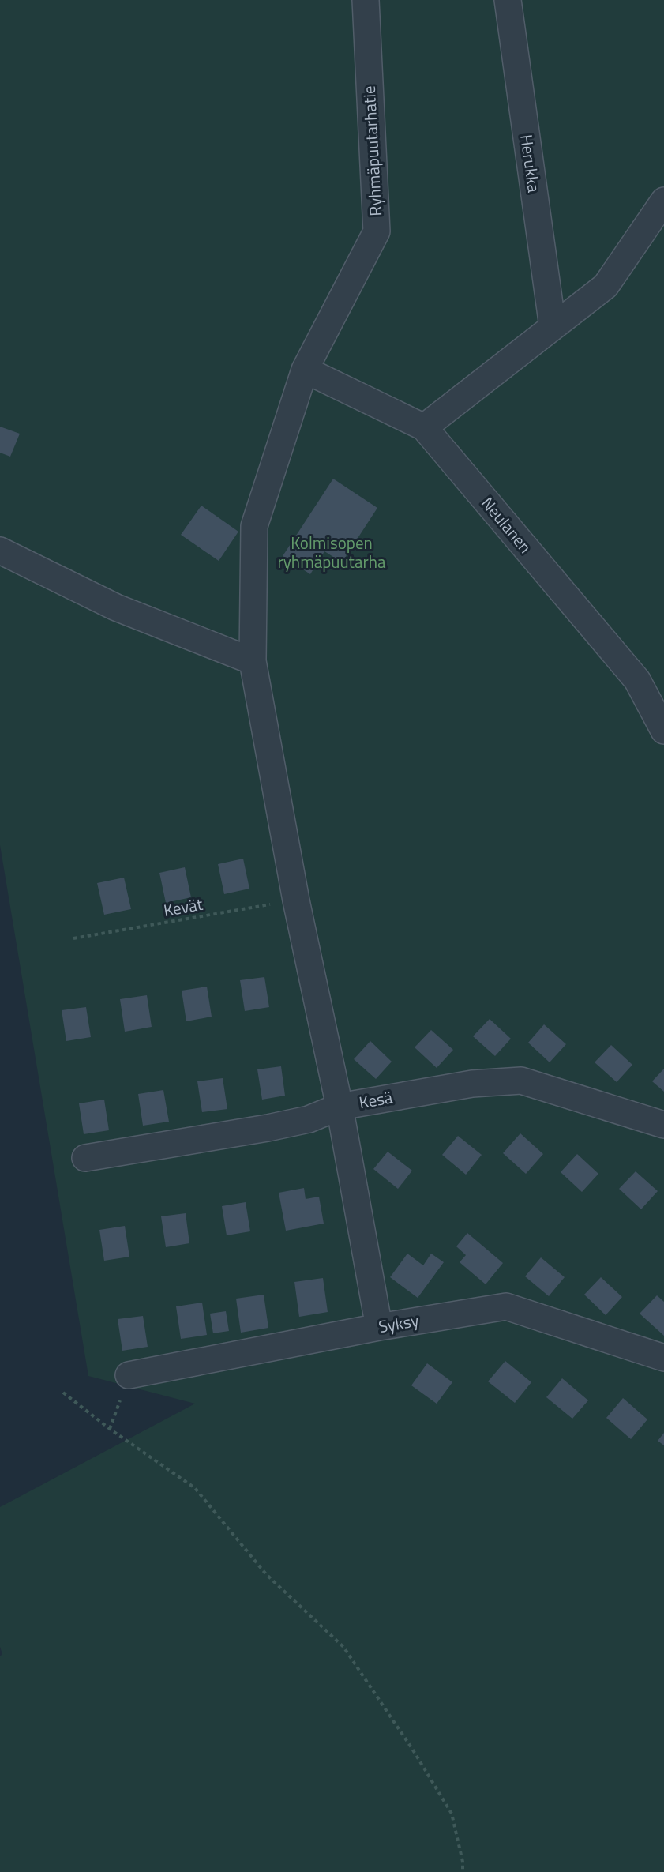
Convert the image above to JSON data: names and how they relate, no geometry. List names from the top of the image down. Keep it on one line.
{"streets":{"street":["Ryhmäpuutarhatie","Herukka","Neulanen","Kesä","Syksy"],"path":["Kevät"]},"crossings":[["Ryhmäpuutarhatie","Neulanen"],["Ryhmäpuutarhatie","Kevät"],["Ryhmäpuutarhatie","Kesä"],["Ryhmäpuutarhatie","Syksy"]],"parks":["Kolmisopen ryhmäpuutarha"]}
